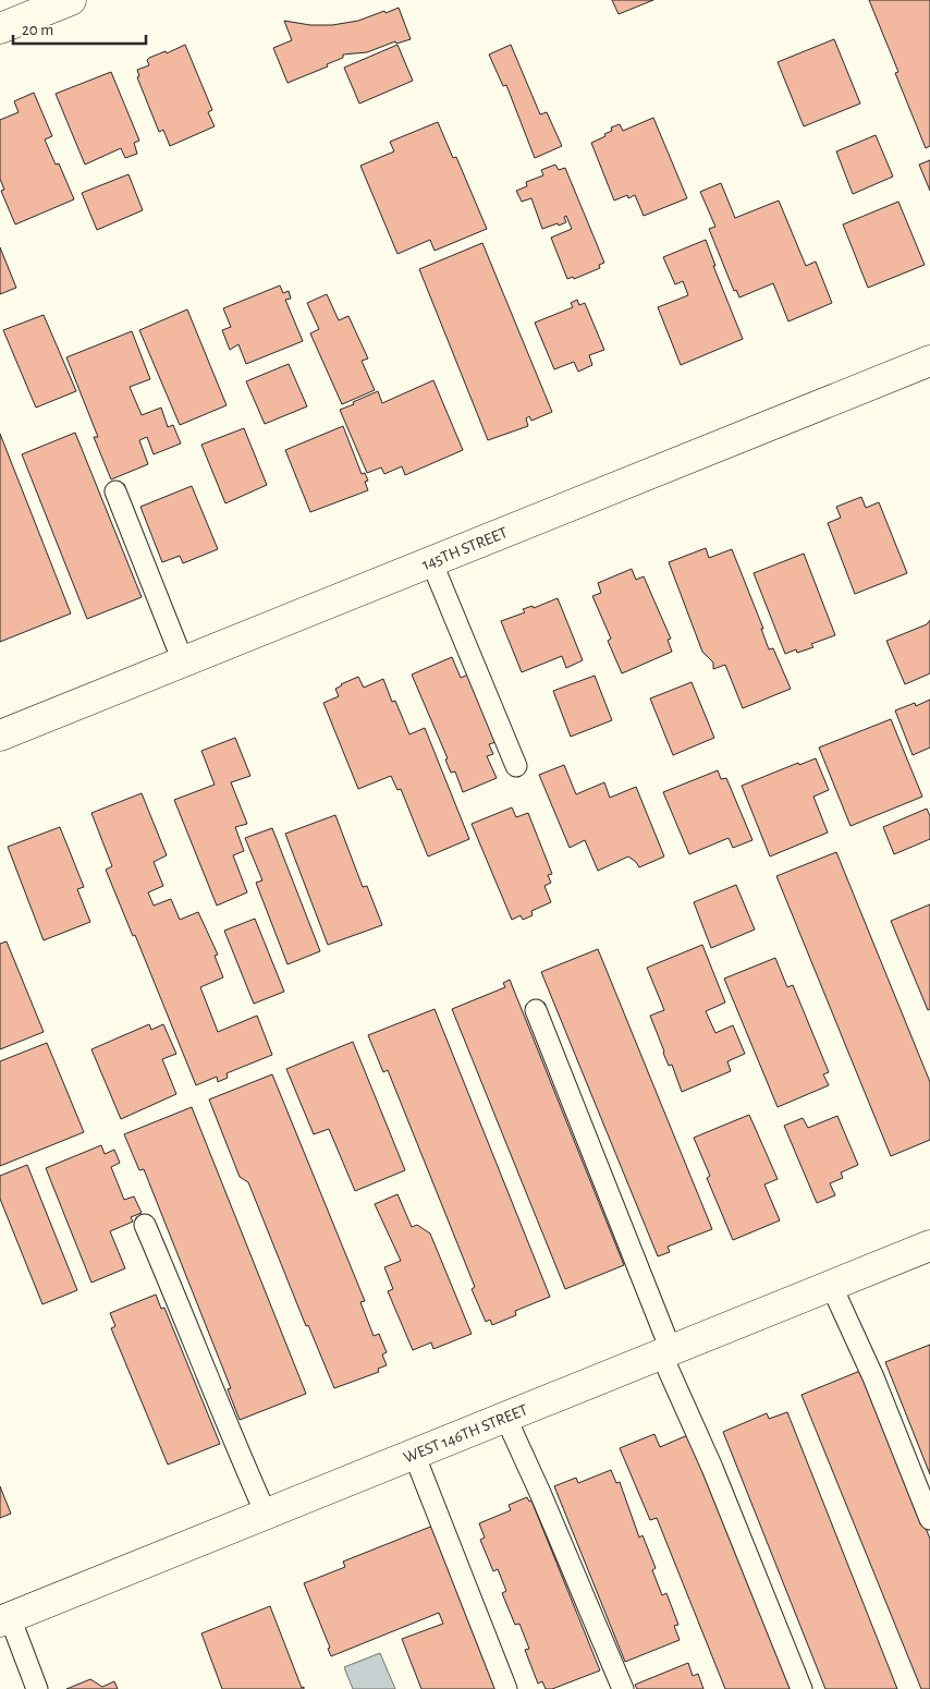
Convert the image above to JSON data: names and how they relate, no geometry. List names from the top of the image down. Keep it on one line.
{"streets":{"street":["145TH STREET","WEST 146TH STREET"]},"scale_bar":"20 m"}
